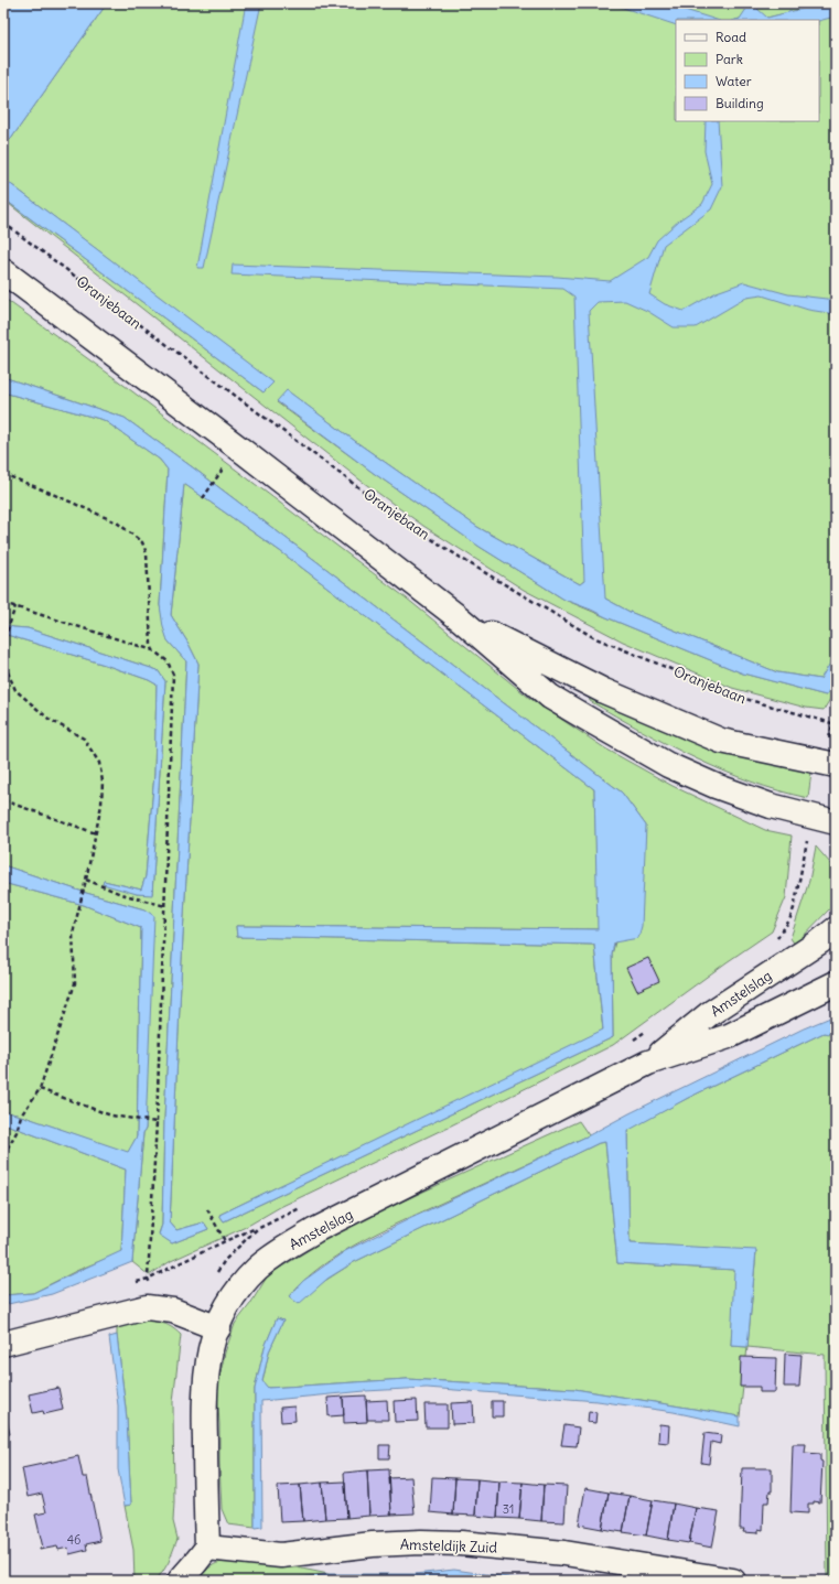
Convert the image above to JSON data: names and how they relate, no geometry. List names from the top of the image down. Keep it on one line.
{"streets":{"street":["Amstelslag","Amsteldijk Zuid"],"path":["Oranjebaan"]},"crossings":[["Amstelslag","Amsteldijk Zuid"]],"house_numbers":["31","46"],"legend":["Road","Park","Water","Building"]}
